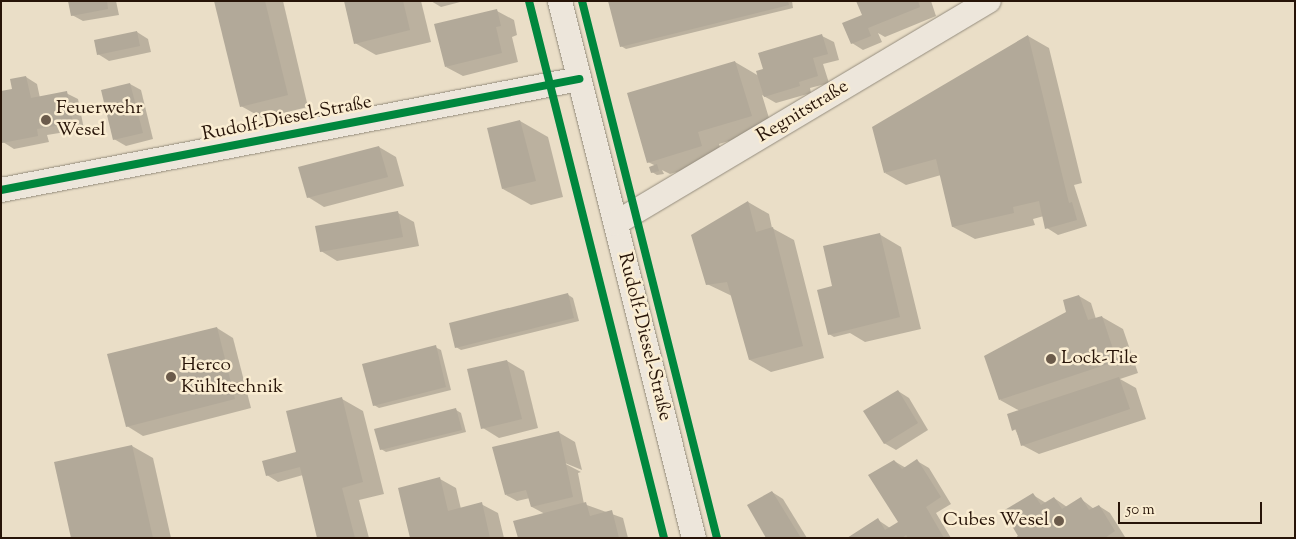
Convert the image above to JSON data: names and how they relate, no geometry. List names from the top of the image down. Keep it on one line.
{"streets":{"street":["Regnitstraße","Rudolf-Diesel-Straße"]},"crossings":[["Regnitstraße","Rudolf-Diesel-Straße"]],"places":["Feuerwehr Wesel","Lock-Tile","Herco Kühltechnik","Cubes Wesel"],"scale_bar":"50 m"}
